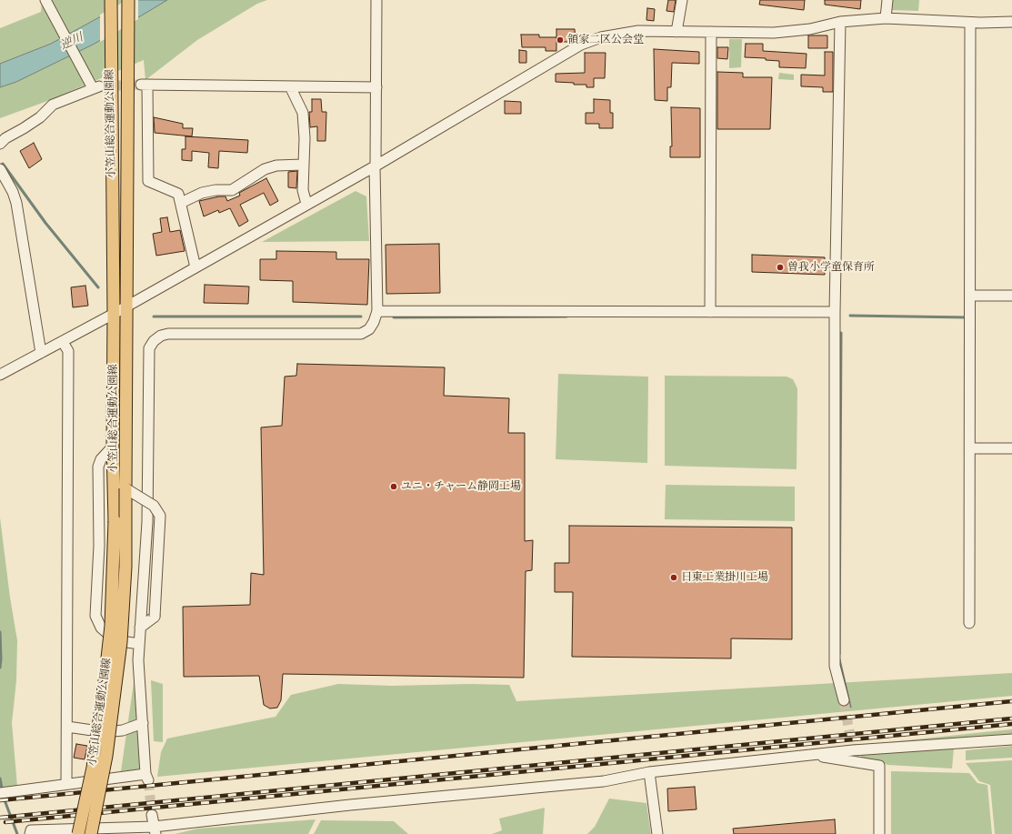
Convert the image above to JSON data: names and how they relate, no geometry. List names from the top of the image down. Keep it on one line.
{"streets":{"main road":["小笠山総合運動公園線"]},"water":["逆川"],"places":["領家二区公会堂","曽我小学童保育所","ユニ・チャーム静岡工場","日東工業掛川工場"]}
